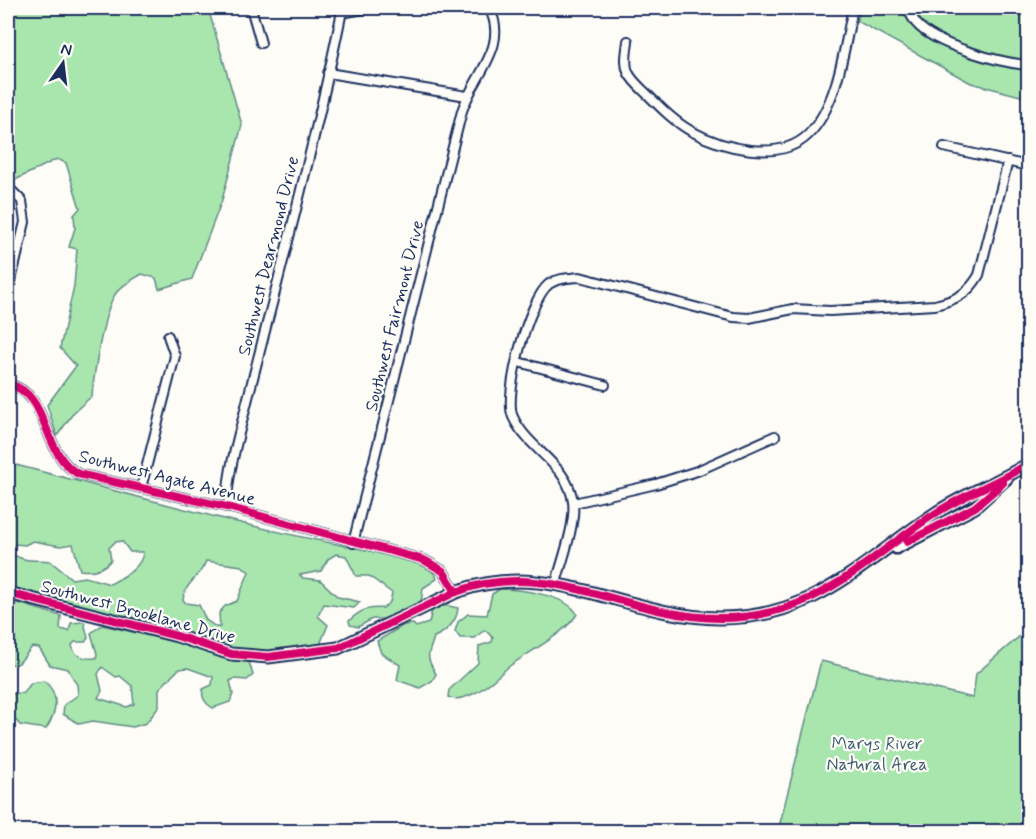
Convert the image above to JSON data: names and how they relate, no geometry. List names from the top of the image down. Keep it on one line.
{"streets":{"street":["Southwest Dearmond Drive","Southwest Fairmont Drive","Southwest Agate Avenue","Southwest Brooklane Drive"]},"crossings":[["Southwest Dearmond Drive","Southwest Agate Avenue"],["Southwest Fairmont Drive","Southwest Agate Avenue"],["Southwest Agate Avenue","Southwest Brooklane Drive"]],"parks":["Marys River Natural Area"],"north":"top"}
